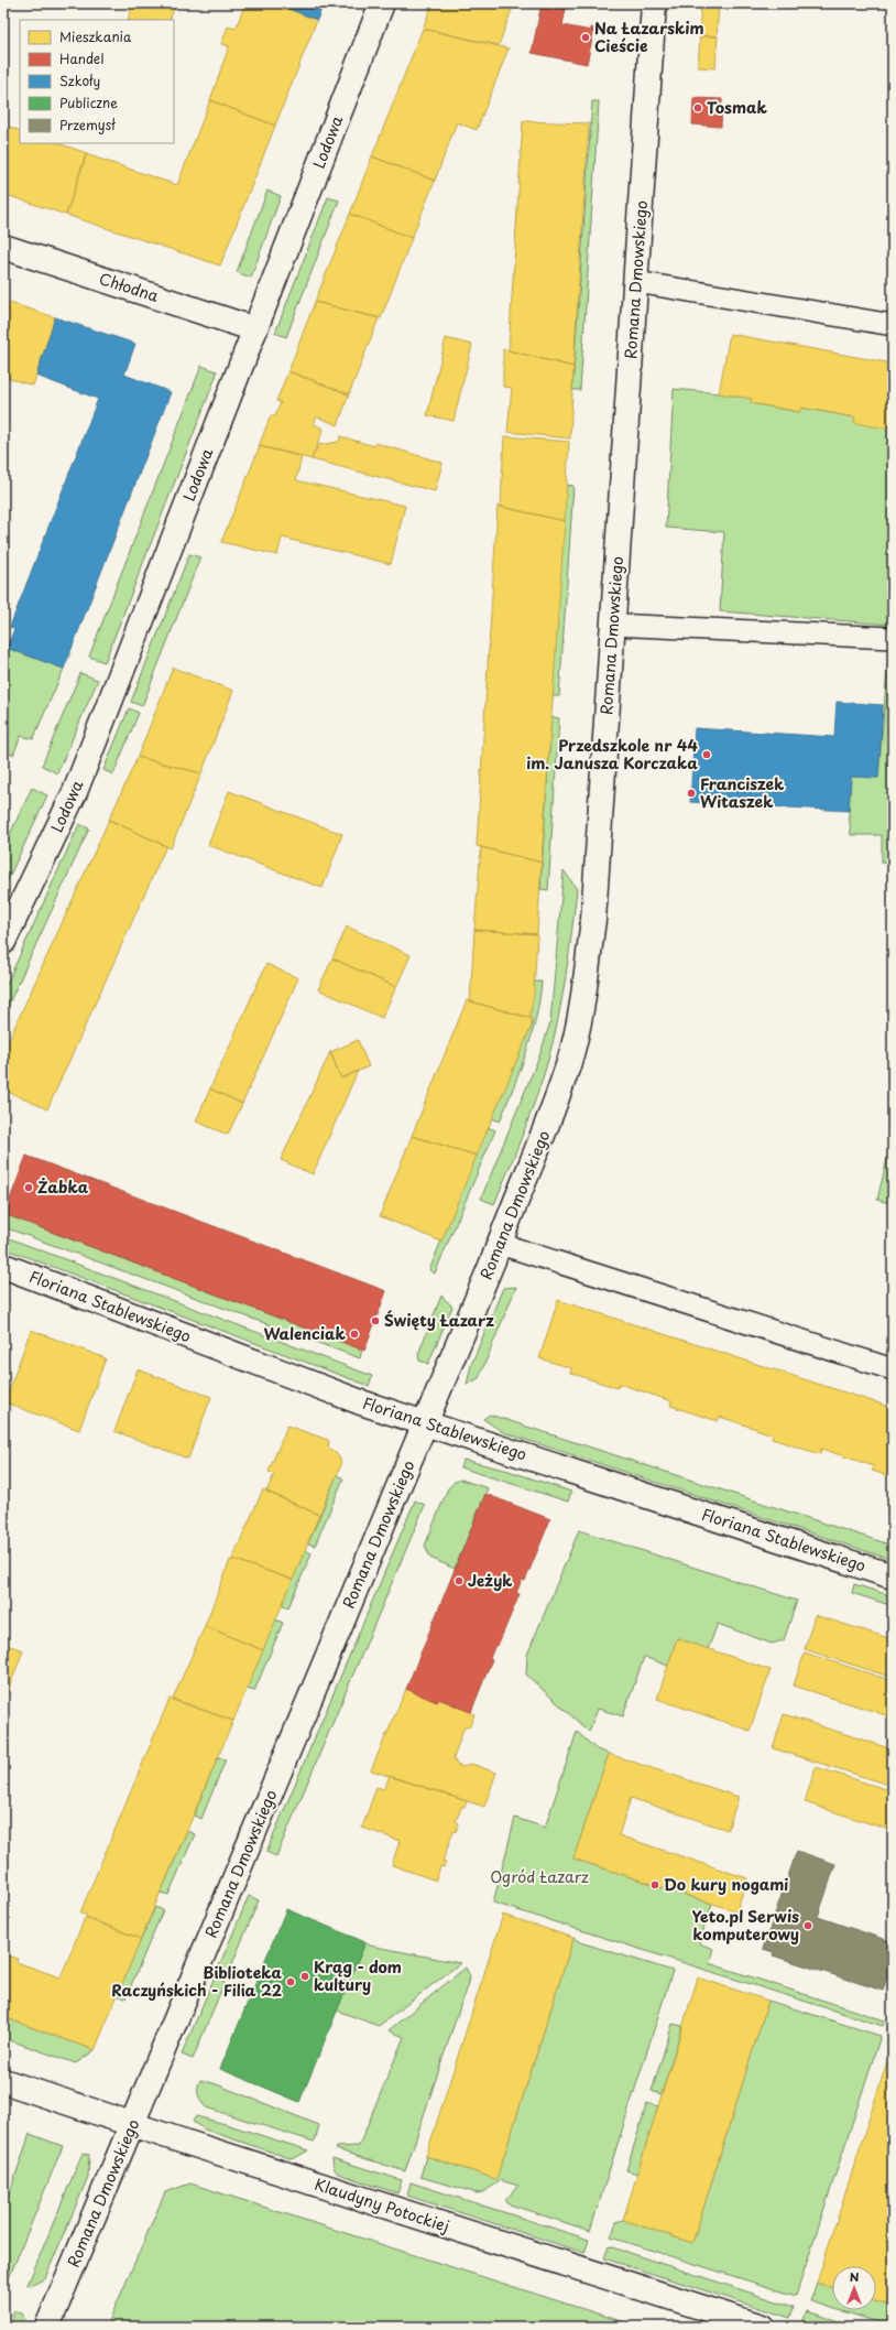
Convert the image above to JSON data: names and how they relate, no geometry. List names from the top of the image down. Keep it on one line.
{"streets":{"street":["Lodowa","Romana Dmowskiego","Chłodna","Floriana Stablewskiego","Klaudyny Potockiej"]},"crossings":[["Lodowa","Chłodna"],["Romana Dmowskiego","Floriana Stablewskiego"],["Romana Dmowskiego","Klaudyny Potockiej"]],"parks":["Ogród Łazarz"],"places":["Na Łazarskim Cieście","Tosmak","Przedszkole nr 44 im. Janusza Korczaka","Franciszek Witaszek","Żabka","Święty Łazarz","Walenciak","Jeżyk","Do kury nogami","Yeto.pl Serwis komputerowy","Krąg - dom kultury","Biblioteka Raczyńskich - Filia 22"],"legend":["Mieszkania","Handel","Szkoły","Publiczne","Przemysł"],"north":"top"}
